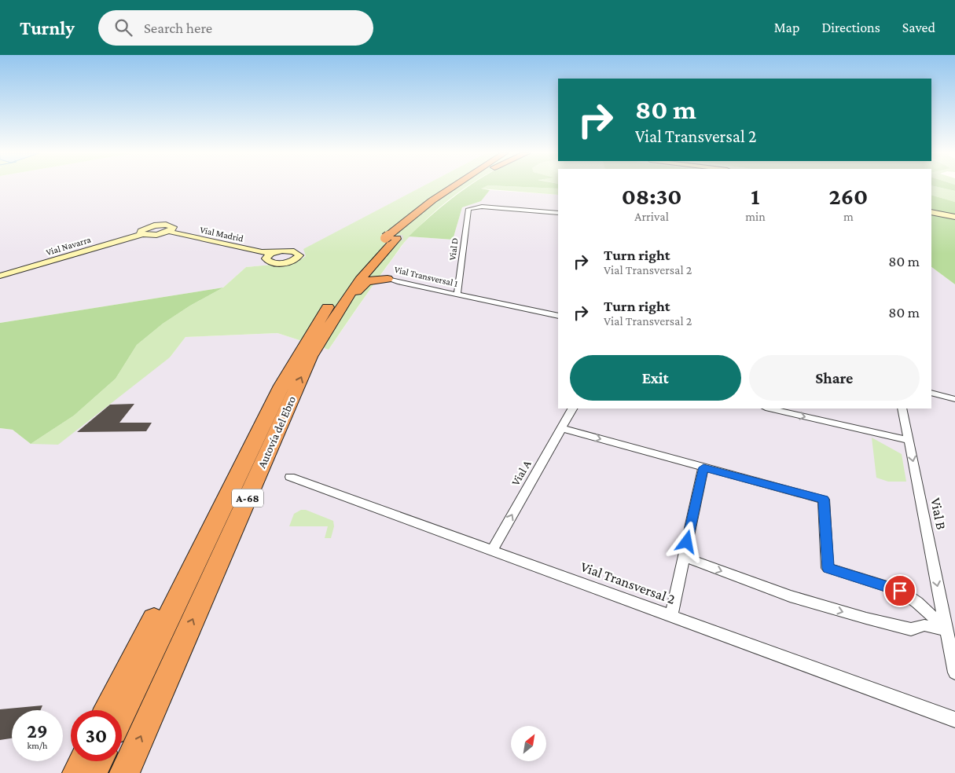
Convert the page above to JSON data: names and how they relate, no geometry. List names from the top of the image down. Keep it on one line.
{"streets":{"highway":["Autovía del Ebro","A-68"],"street":["Vial Madrid","Vial Navarra","Vial D","Vial Transversal 1","Vial A","Vial B","Vial Transversal 2"]},"crossings":[["Vial Madrid","Vial Navarra"],["Vial D","Vial Transversal 1"],["Vial A","Vial Transversal 2"]],"one_way":["Vial A","Vial B"],"north":"top right","page":{"header":"Turnly","search":"Search here","nav":["Map","Directions","Saved"],"turn":["80 m","Vial Transversal 2"],"eta":["08:30","Arrival","1","min","260","m"],"list":[{"name":"Turn right","note":"Vial Transversal 2","value":"80 m"},{"name":"Turn right","note":"Vial Transversal 2","value":"80 m"}],"buttons":["Exit","Share"],"speed":"29 km/h","limit":"30"}}
